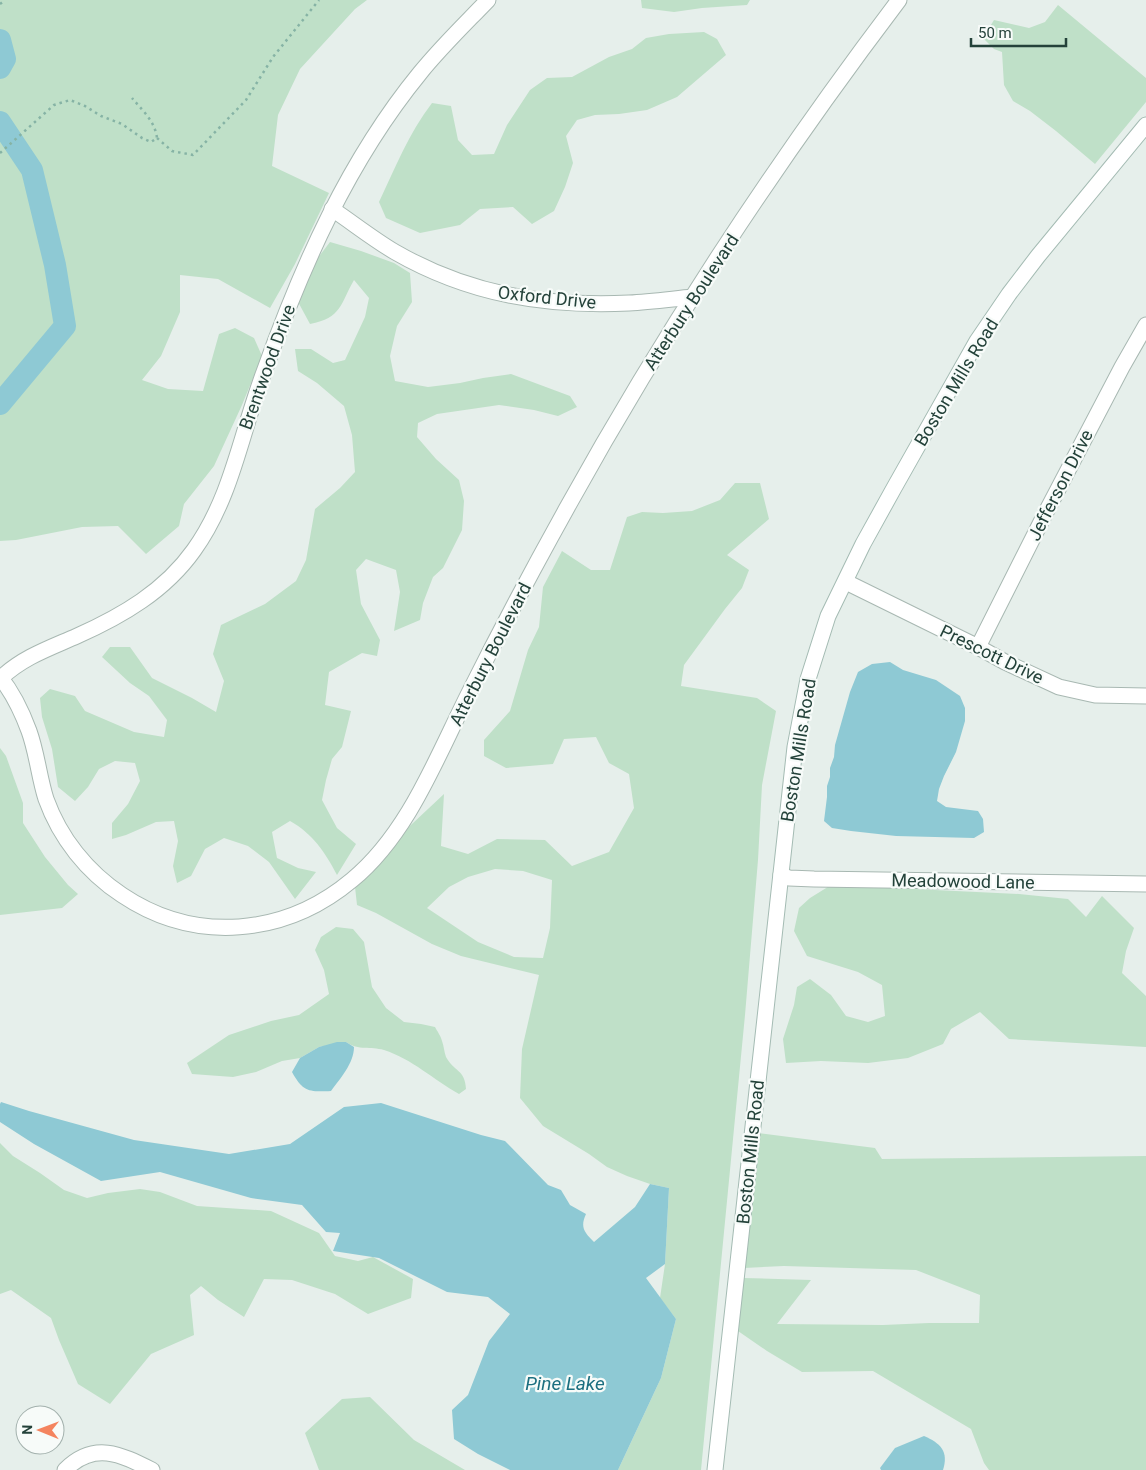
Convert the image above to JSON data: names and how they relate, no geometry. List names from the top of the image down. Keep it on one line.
{"streets":{"street":["Oxford Drive","Atterbury Boulevard","Brentwood Drive","Boston Mills Road","Jefferson Drive","Prescott Drive","Meadowood Lane"]},"crossings":[["Oxford Drive","Atterbury Boulevard"],["Oxford Drive","Brentwood Drive"],["Atterbury Boulevard","Brentwood Drive"],["Boston Mills Road","Prescott Drive"],["Boston Mills Road","Meadowood Lane"],["Jefferson Drive","Prescott Drive"]],"water":["Pine Lake"],"scale_bar":"50 m","north":"left"}
